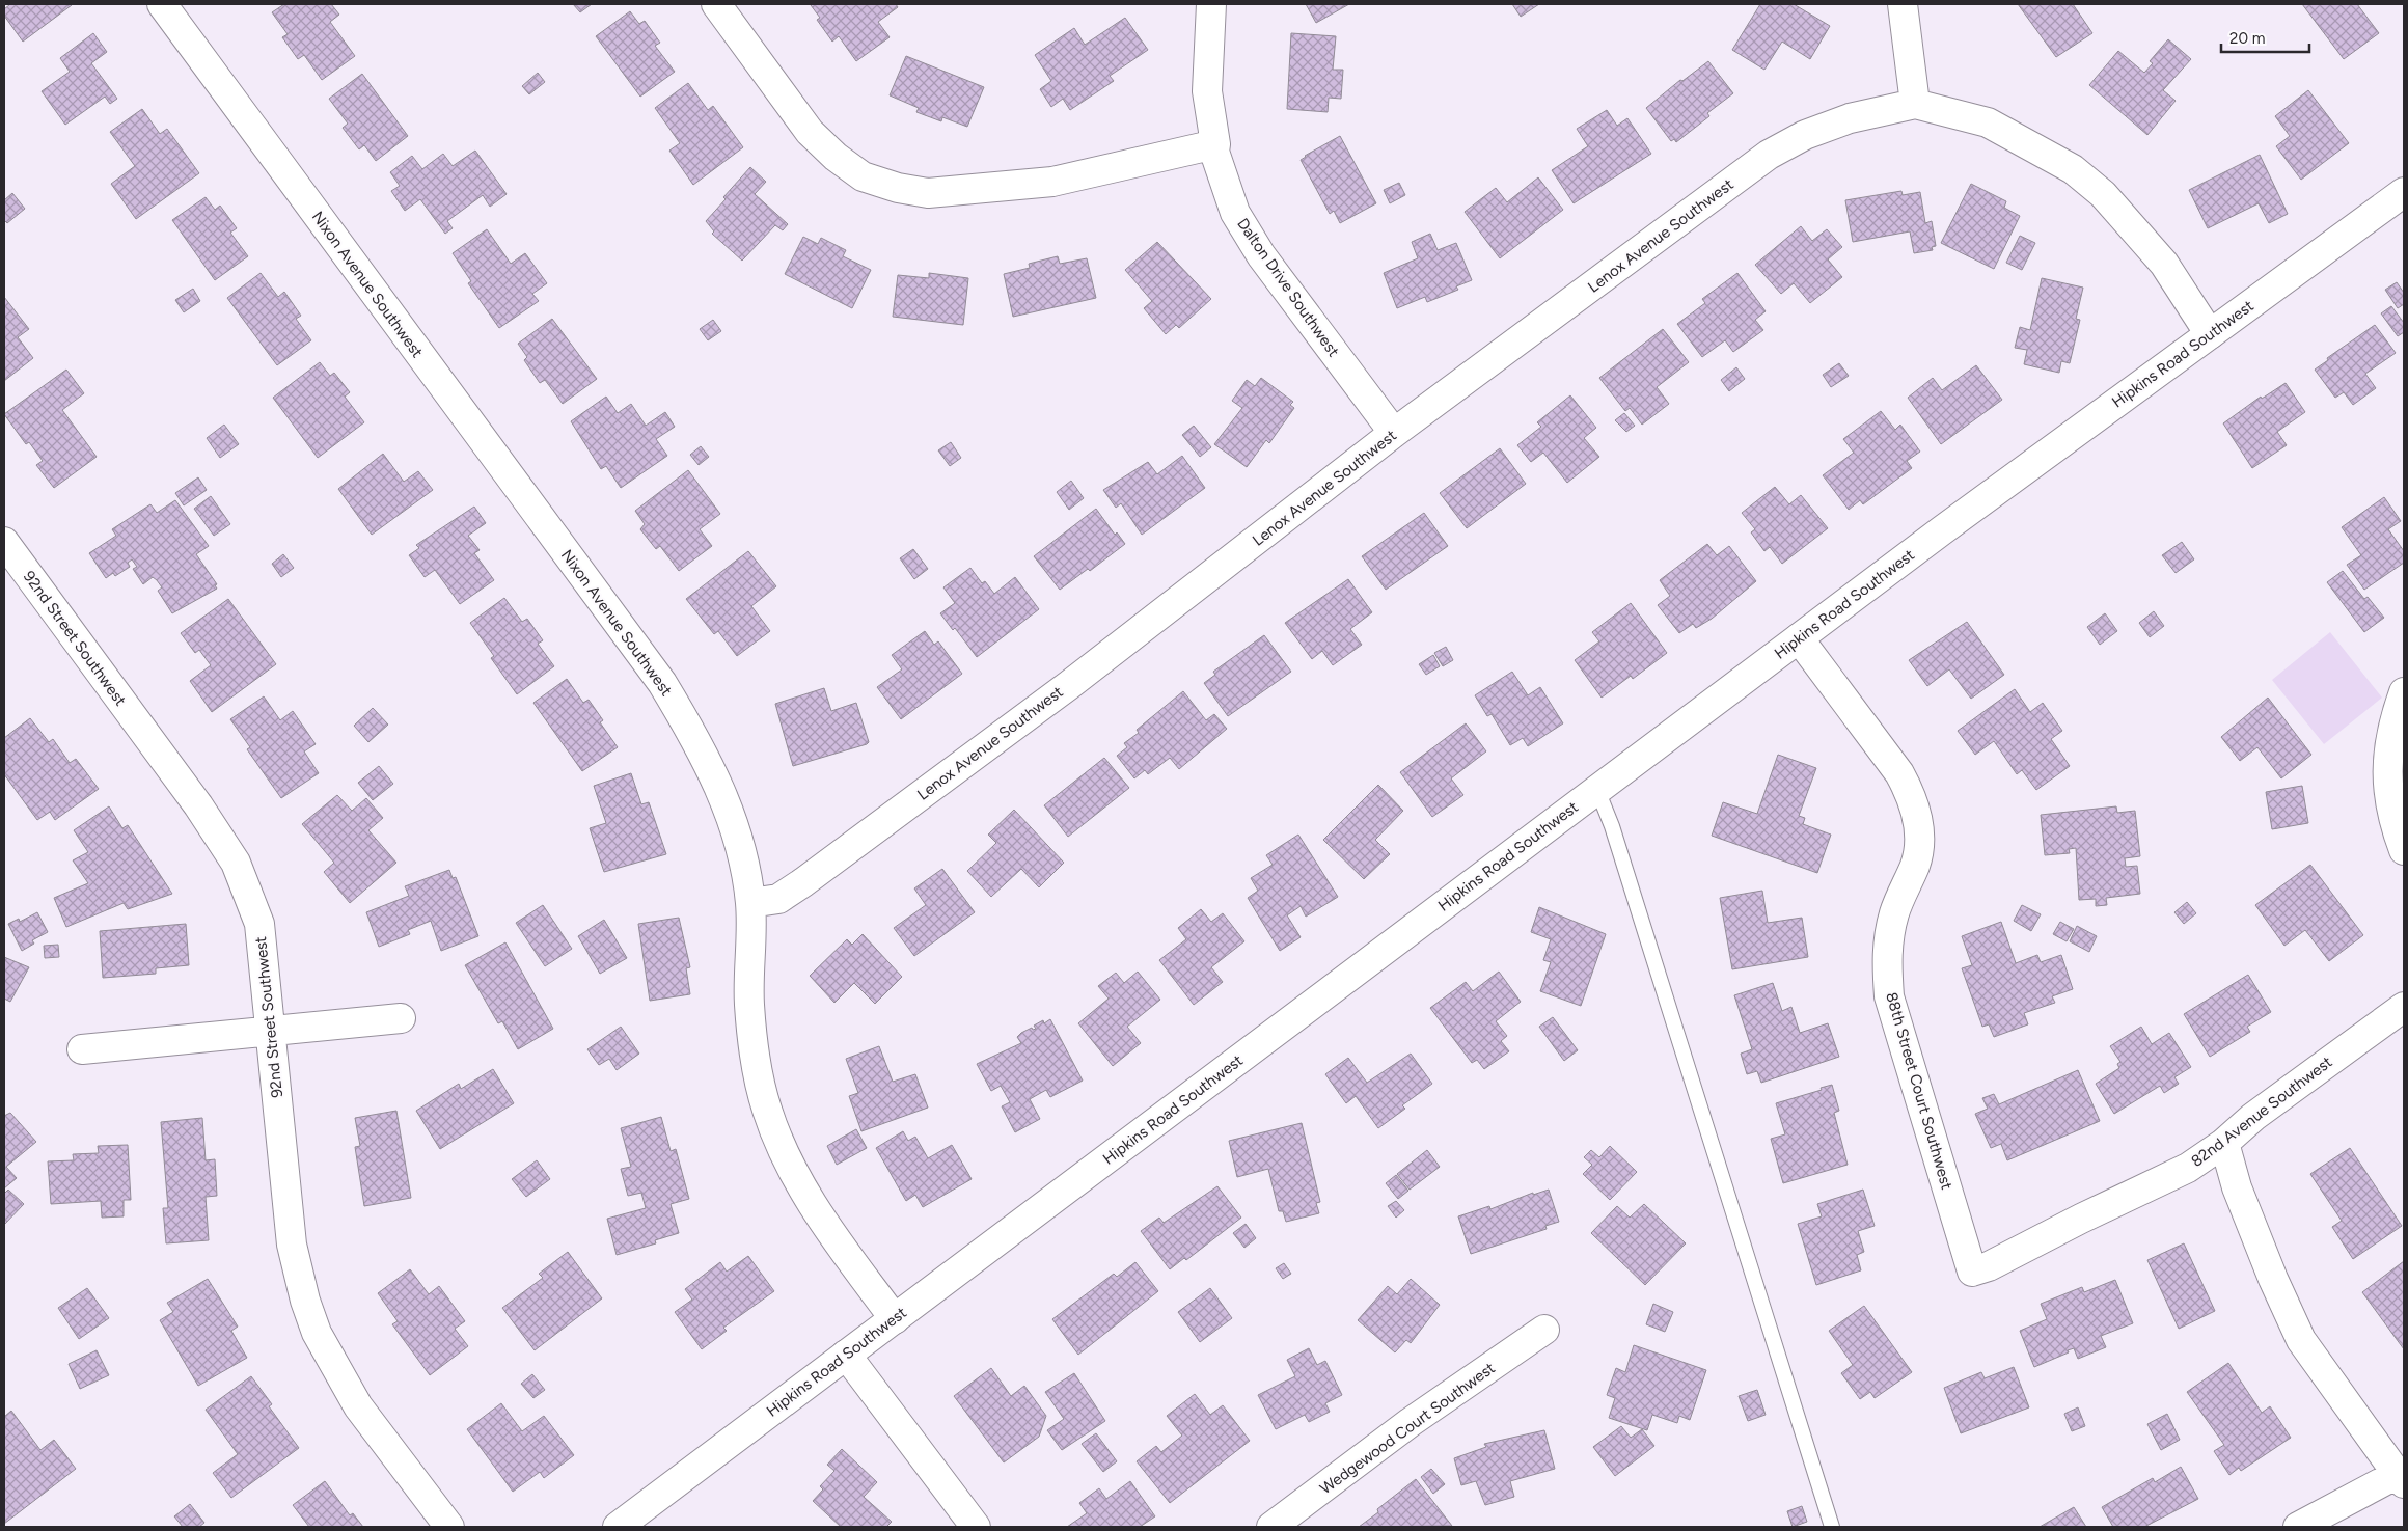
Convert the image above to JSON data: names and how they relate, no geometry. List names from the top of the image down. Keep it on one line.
{"streets":{"street":["Lenox Avenue Southwest","Nixon Avenue Southwest","Dalton Drive Southwest","Hipkins Road Southwest","92nd Street Southwest","88th Street Court Southwest","82nd Avenue Southwest","Wedgewood Court Southwest"]},"crossings":[["Lenox Avenue Southwest","Nixon Avenue Southwest"],["Lenox Avenue Southwest","Dalton Drive Southwest"],["Lenox Avenue Southwest","Hipkins Road Southwest"],["Nixon Avenue Southwest","Hipkins Road Southwest"],["Hipkins Road Southwest","88th Street Court Southwest"],["88th Street Court Southwest","82nd Avenue Southwest"]],"scale_bar":"20 m"}
